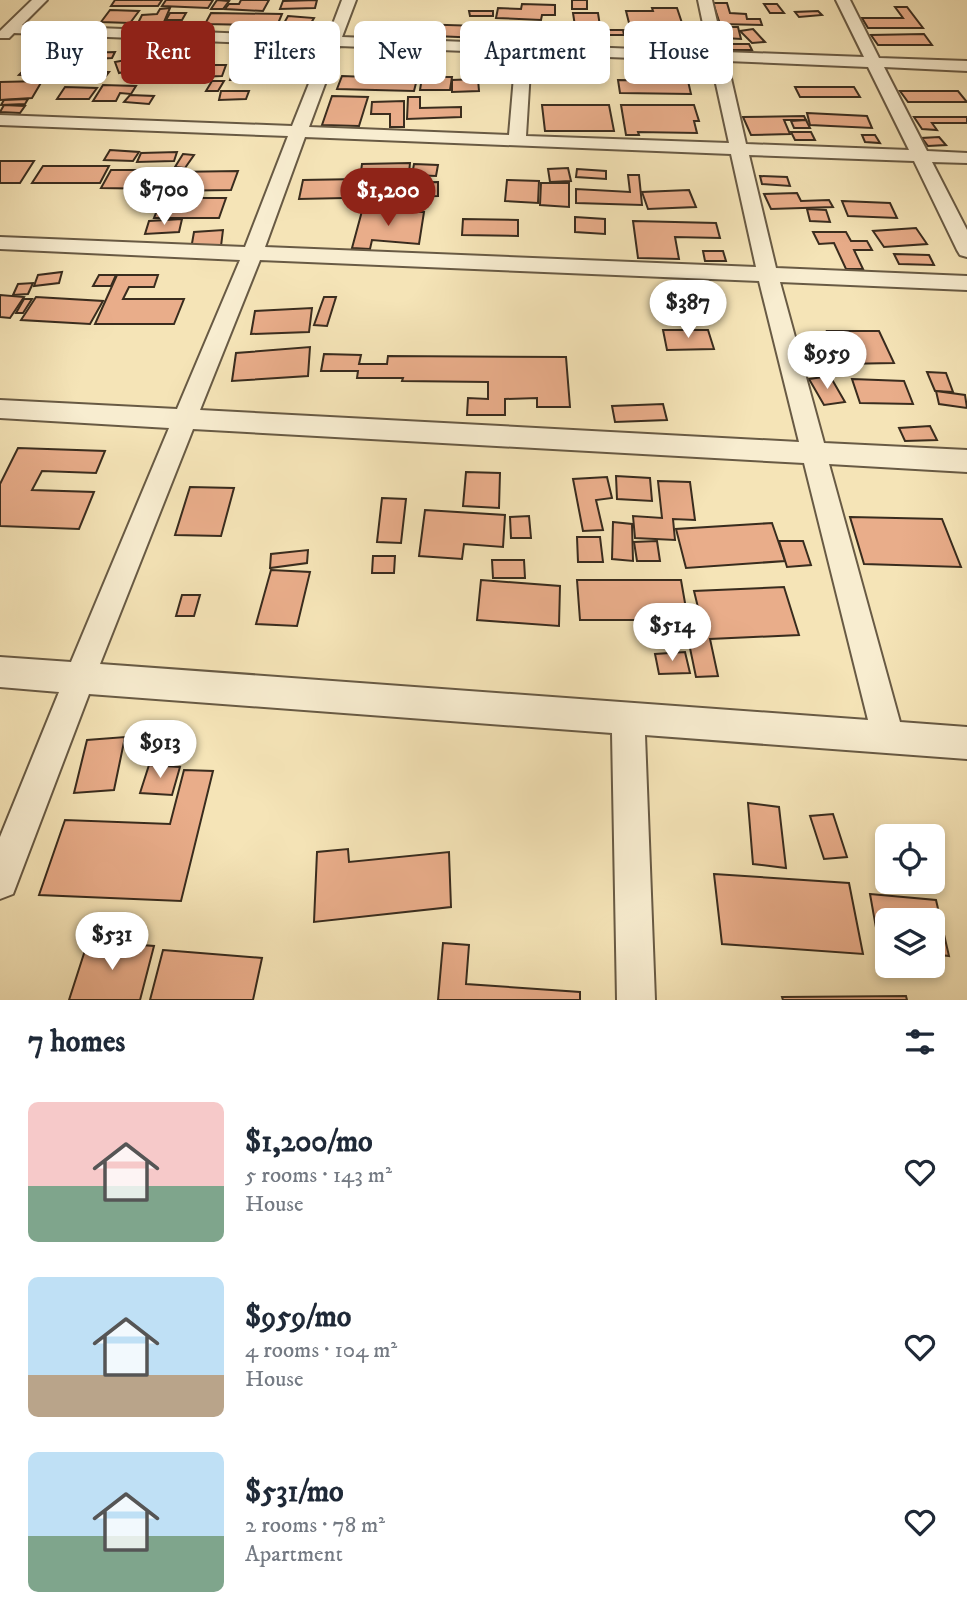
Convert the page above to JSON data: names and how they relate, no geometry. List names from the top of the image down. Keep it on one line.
{"page":{"chip":["Buy","Rent","Filters","New","Apartment","House"],"price":["$700","$1,200","$387","$959","$514","$913","$531"],"heading":"7 homes","list":[{"name":"$1,200/mo","note":"5 rooms · 143 m² · House"},{"name":"$959/mo","note":"4 rooms · 104 m² · House"},{"name":"$531/mo","note":"2 rooms · 78 m² · Apartment"}]}}
